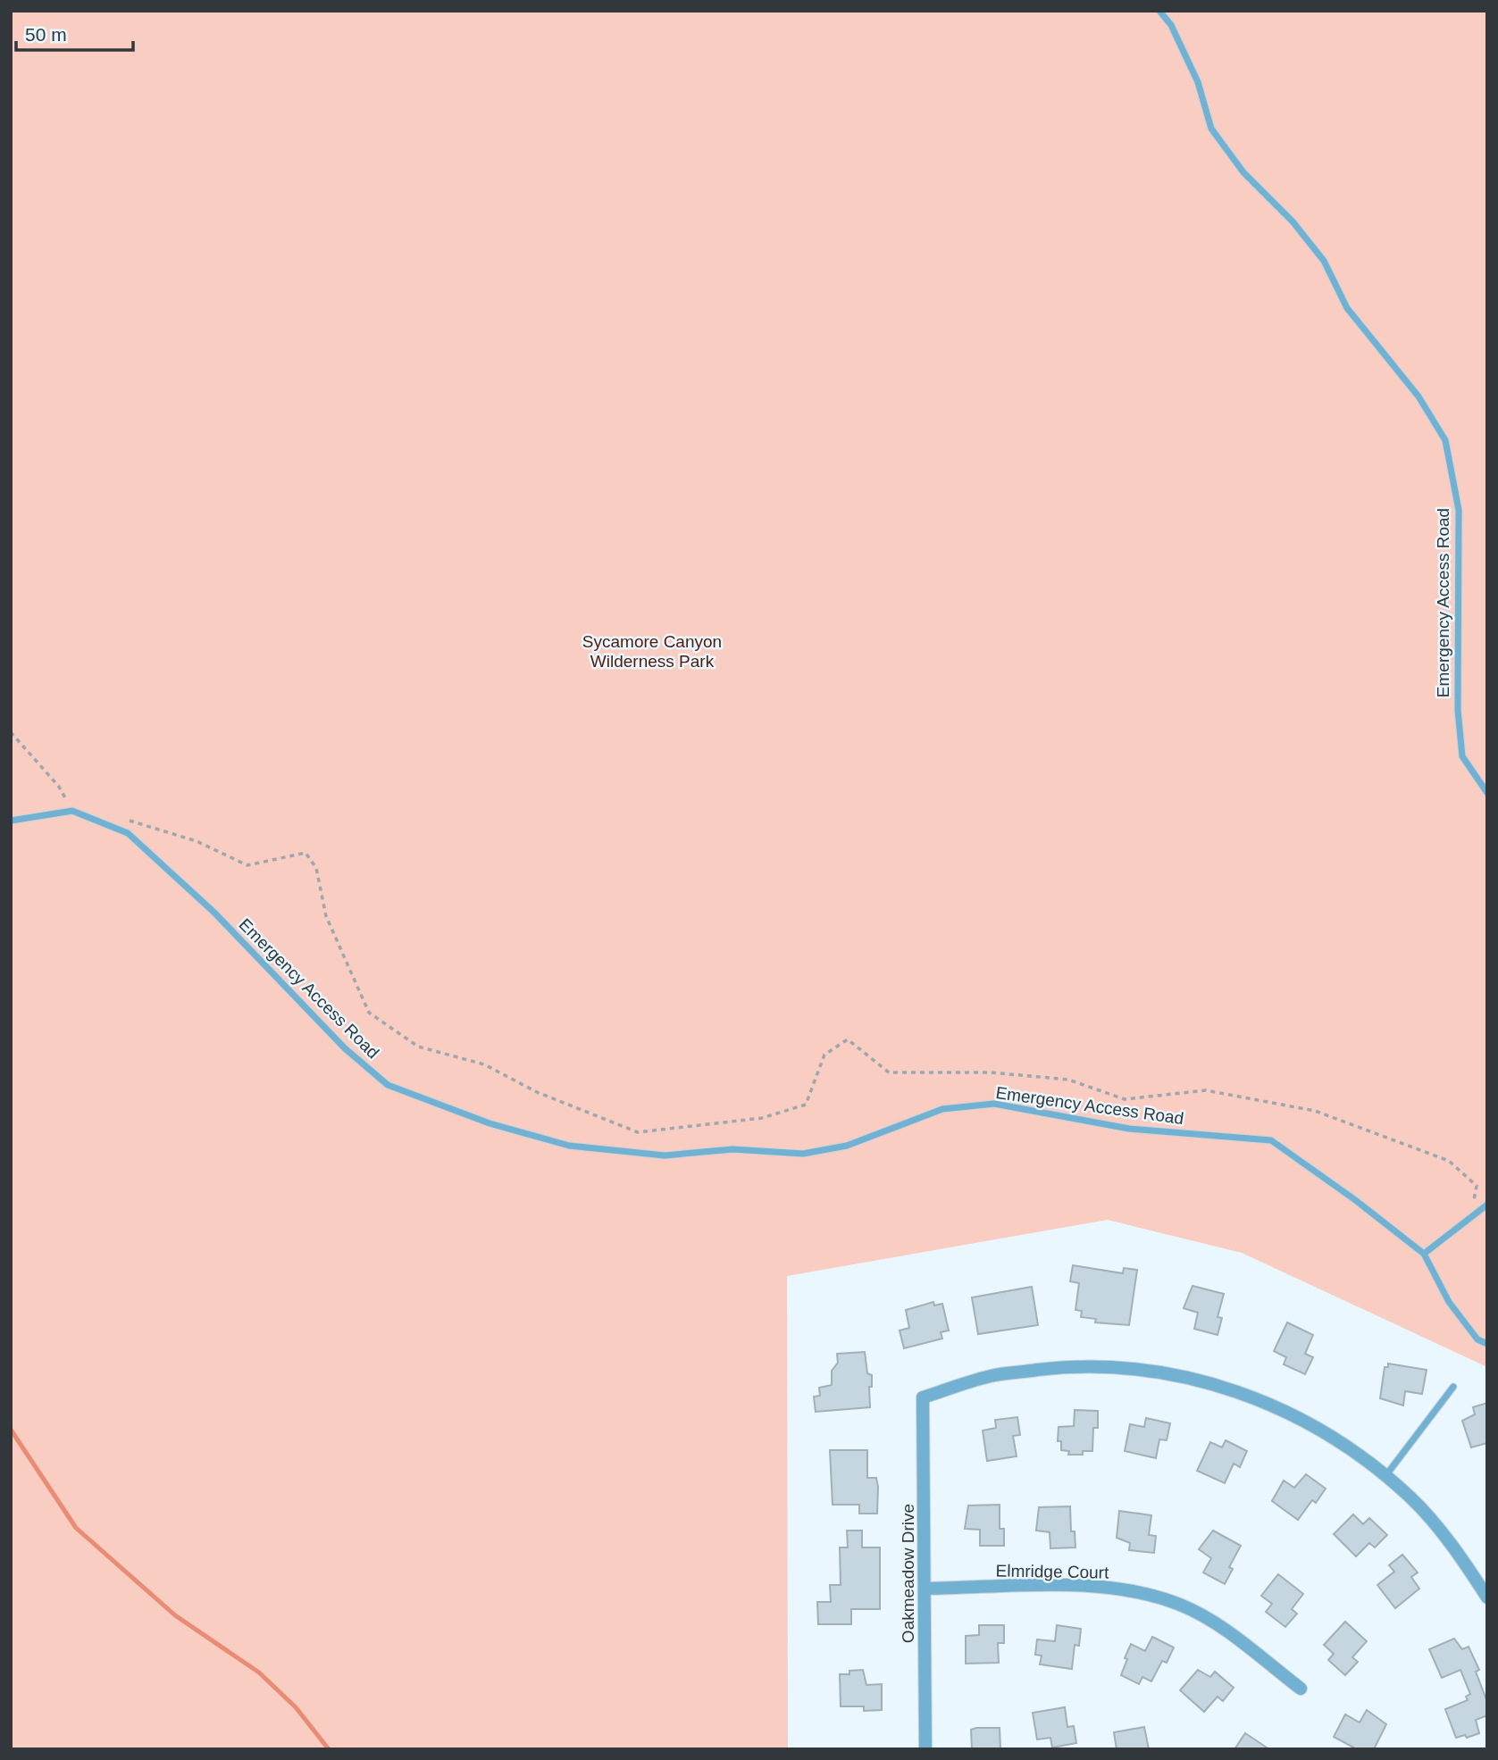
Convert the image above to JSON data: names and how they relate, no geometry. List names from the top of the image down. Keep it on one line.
{"streets":{"street":["Elmridge Court","Oakmeadow Drive"],"lane":["Emergency Access Road"]},"crossings":[["Elmridge Court","Oakmeadow Drive"]],"parks":["Sycamore Canyon Wilderness Park"],"scale_bar":"50 m"}
